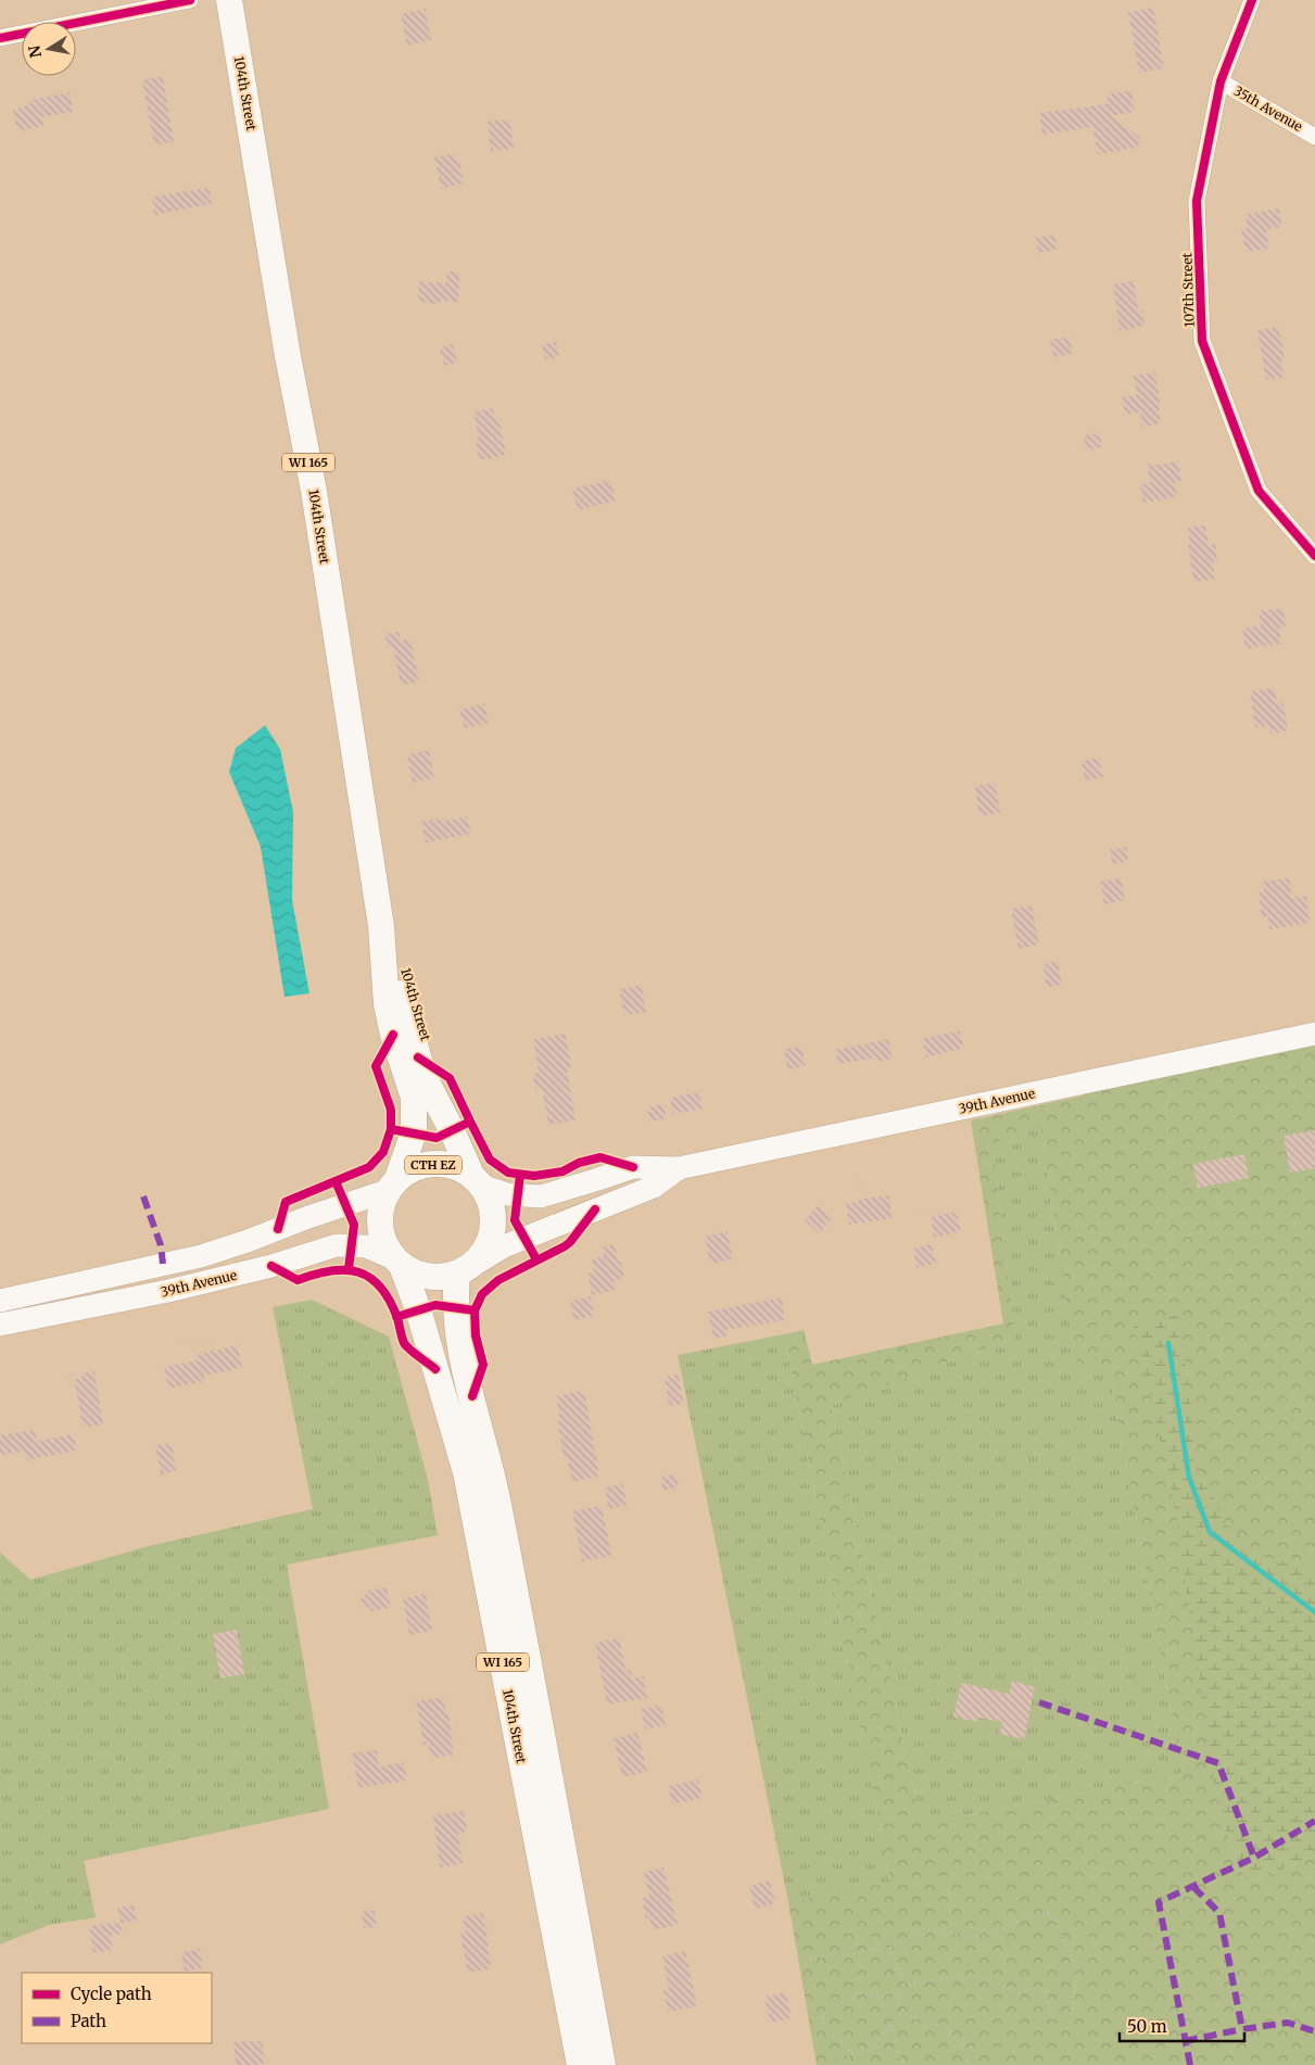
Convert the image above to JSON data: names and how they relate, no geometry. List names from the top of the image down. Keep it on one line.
{"streets":{"main road":["104th Street","WI 165","39th Avenue","CTH EZ"],"street":["35th Avenue","107th Street"]},"crossings":[["104th Street","WI 165"],["104th Street","39th Avenue"],["104th Street","CTH EZ"],["35th Avenue","107th Street"],["WI 165","39th Avenue"],["WI 165","CTH EZ"],["39th Avenue","CTH EZ"]],"legend":["Cycle path","Path"],"scale_bar":"50 m","north":"left"}
